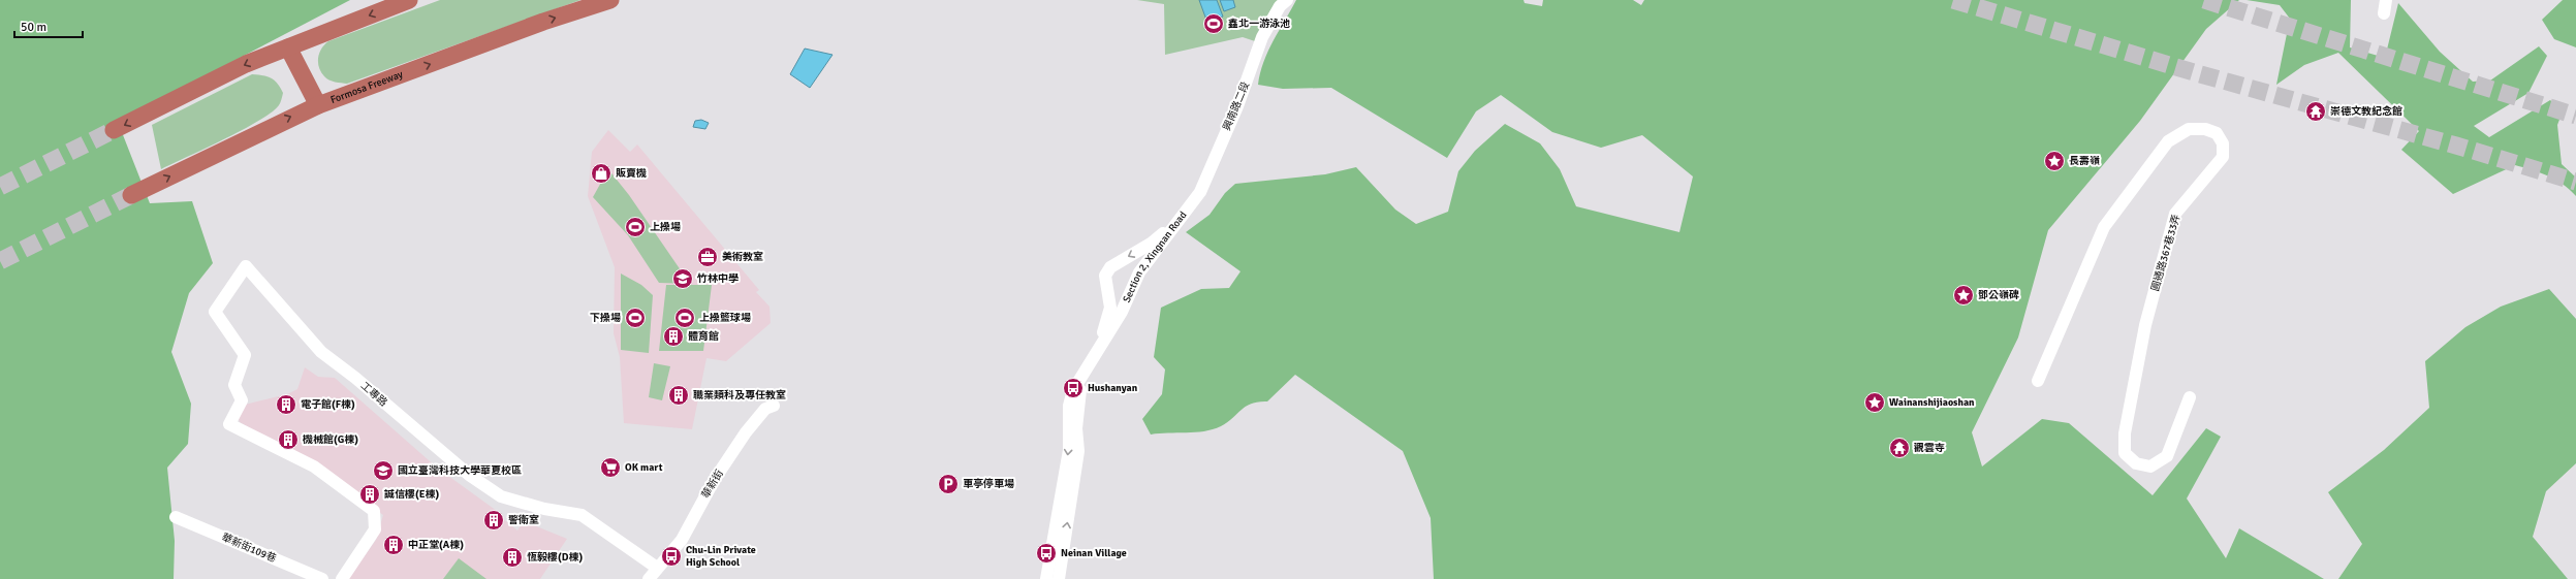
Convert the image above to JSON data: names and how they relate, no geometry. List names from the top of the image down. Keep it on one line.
{"streets":{"highway":["Formosa Freeway"],"street":["興南路二段","圓通路367巷33弄","Section 2, Xingnan Road","工專路","華新街","華新街109巷"]},"crossings":[["興南路二段","Section 2, Xingnan Road"],["工專路","華新街"]],"places":{"sports":["鑫北一游泳池","上操場","下操場","上操籃球場"],"temple":["崇德文教紀念館","觀雲寺"],"place":["長壽嶺","鄧公嶺碑","Wainanshijiaoshan"],"shop":["販賣機"],"office":["美術教室"],"school or university":["竹林中學","國立臺灣科技大學華夏校區"],"building":["體育館","職業類科及專任教室","電子館(F棟)","機械館(G棟)","誠信樓(E棟)","警衛室","中正堂(A棟)","恆毅樓(D棟)"],"bus stop":["Hushanyan","Neinan Village","Chu-Lin Private High School"],"supermarket":["OK mart"],"parking":["車亭停車場"]},"scale_bar":"50 m"}
